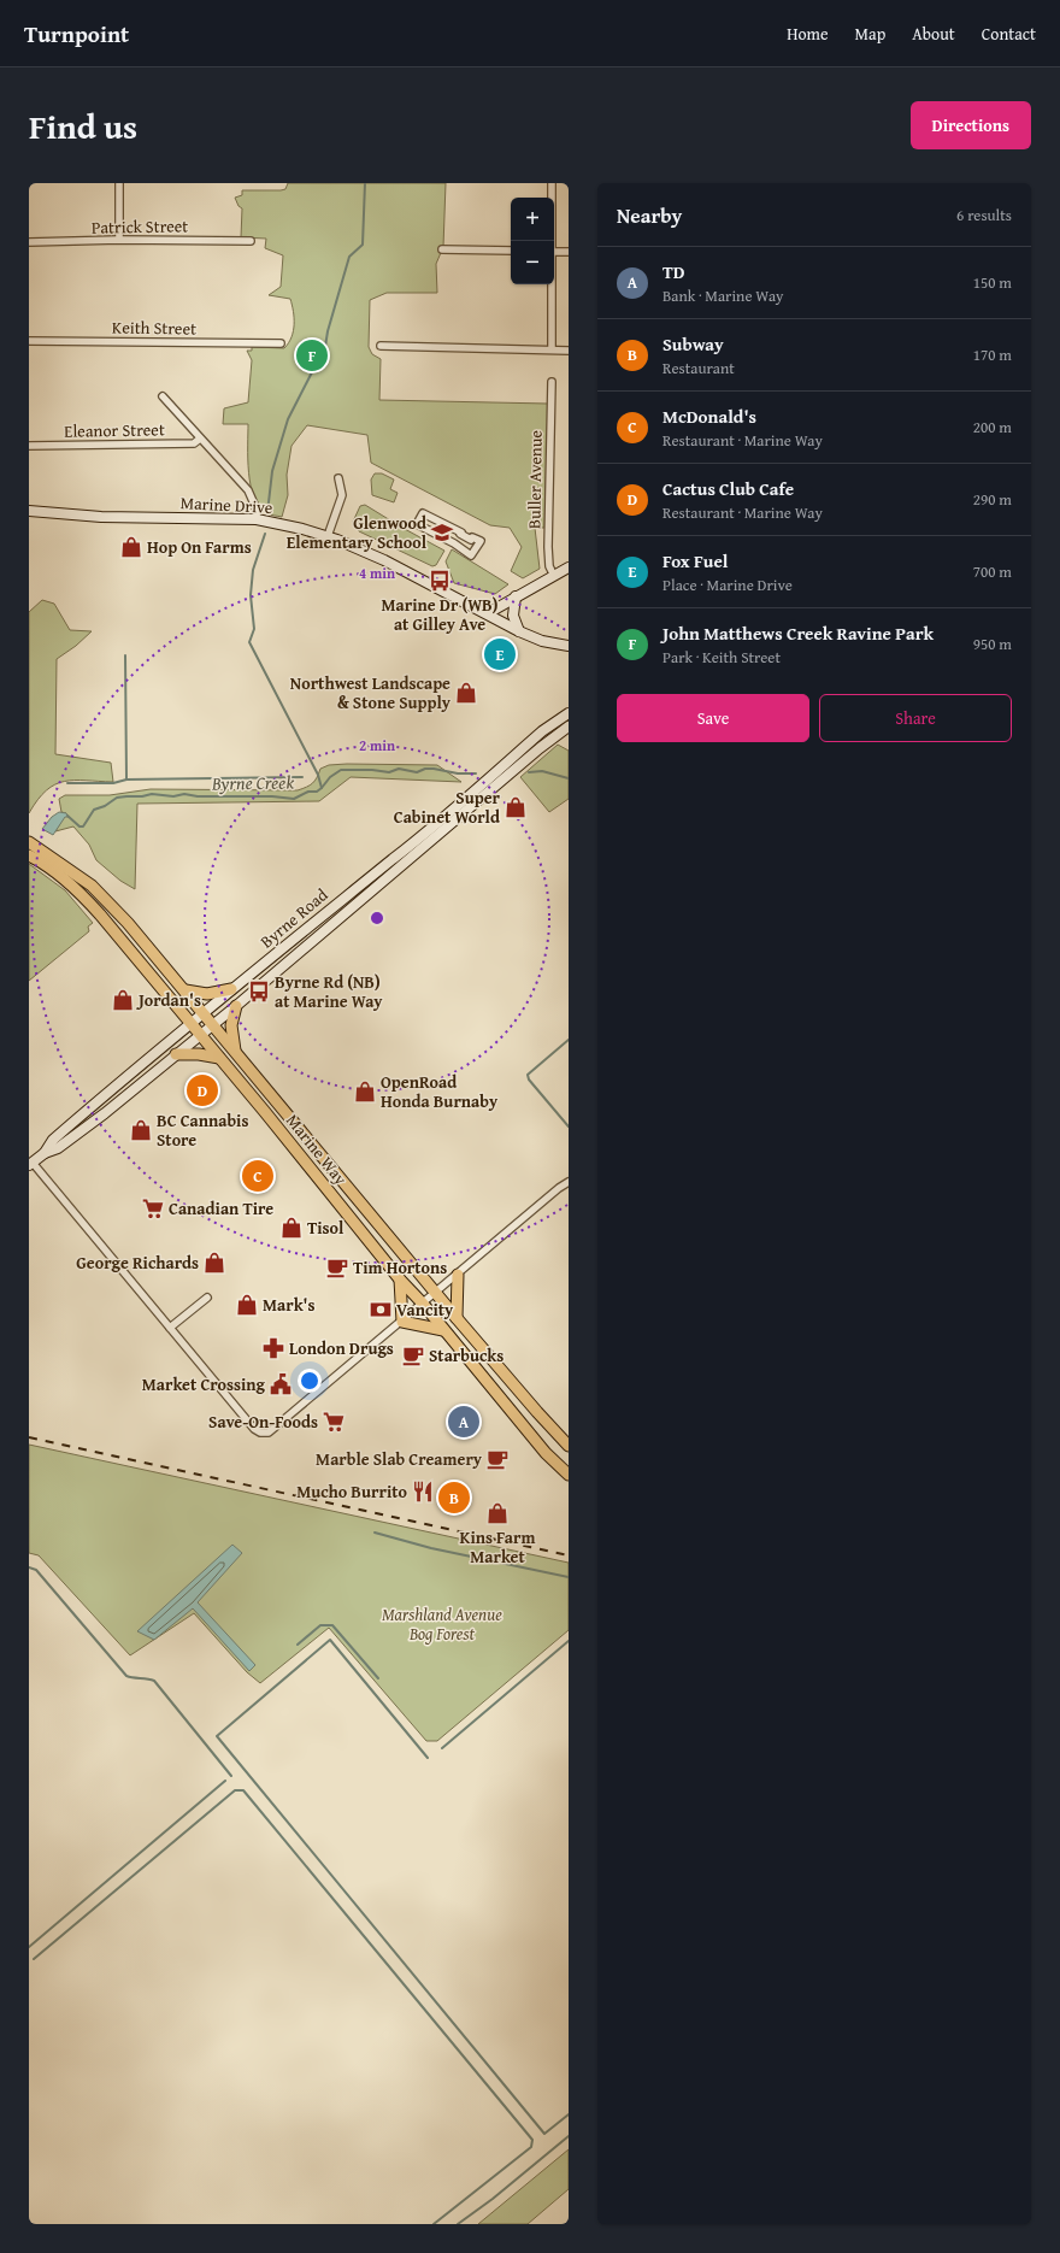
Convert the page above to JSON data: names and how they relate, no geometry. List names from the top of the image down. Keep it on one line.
{"streets":{"main road":["Marine Way"],"street":["Patrick Street","Keith Street","Eleanor Street","Buller Avenue","Marine Drive","Byrne Road"]},"crossings":[["Byrne Road","Marine Way"]],"water":["Byrne Creek"],"parks":["Marshland Avenue Bog Forest"],"places":{"school or university":["Glenwood Elementary School"],"shop":["Hop On Farms","Northwest Landscape & Stone Supply","Super Cabinet World","Jordan's","OpenRoad Honda Burnaby","BC Cannabis Store","Tisol","George Richards","Mark's","Kins Farm Market"],"bus stop":["Marine Dr (WB) at Gilley Ave","Byrne Rd (NB) at Marine Way"],"supermarket":["Canadian Tire","Save-On-Foods"],"cafe":["Tim Hortons","Starbucks","Marble Slab Creamery"],"bank":["Vancity"],"pharmacy":["London Drugs"],"public building":["Market Crossing"],"restaurant":["Mucho Burrito"]},"page":{"header":"Turnpoint","nav":["Home","Map","About","Contact"],"title":"Find us","buttons":["Directions",["Save","Share"]],"heading":["Nearby","6 results"],"map_buttons":["+","−"],"list":[{"mark":"A","name":"TD","note":"Bank · Marine Way","value":"150 m"},{"mark":"B","name":"Subway","note":"Restaurant","value":"170 m"},{"mark":"C","name":"McDonald's","note":"Restaurant · Marine Way","value":"200 m"},{"mark":"D","name":"Cactus Club Cafe","note":"Restaurant · Marine Way","value":"290 m"},{"mark":"E","name":"Fox Fuel","note":"Place · Marine Drive","value":"700 m"},{"mark":"F","name":"John Matthews Creek Ravine Park","note":"Park · Keith Street","value":"950 m"}],"pins":["F","E","D","C","A","B"]},"rings":["4 min","2 min"]}
